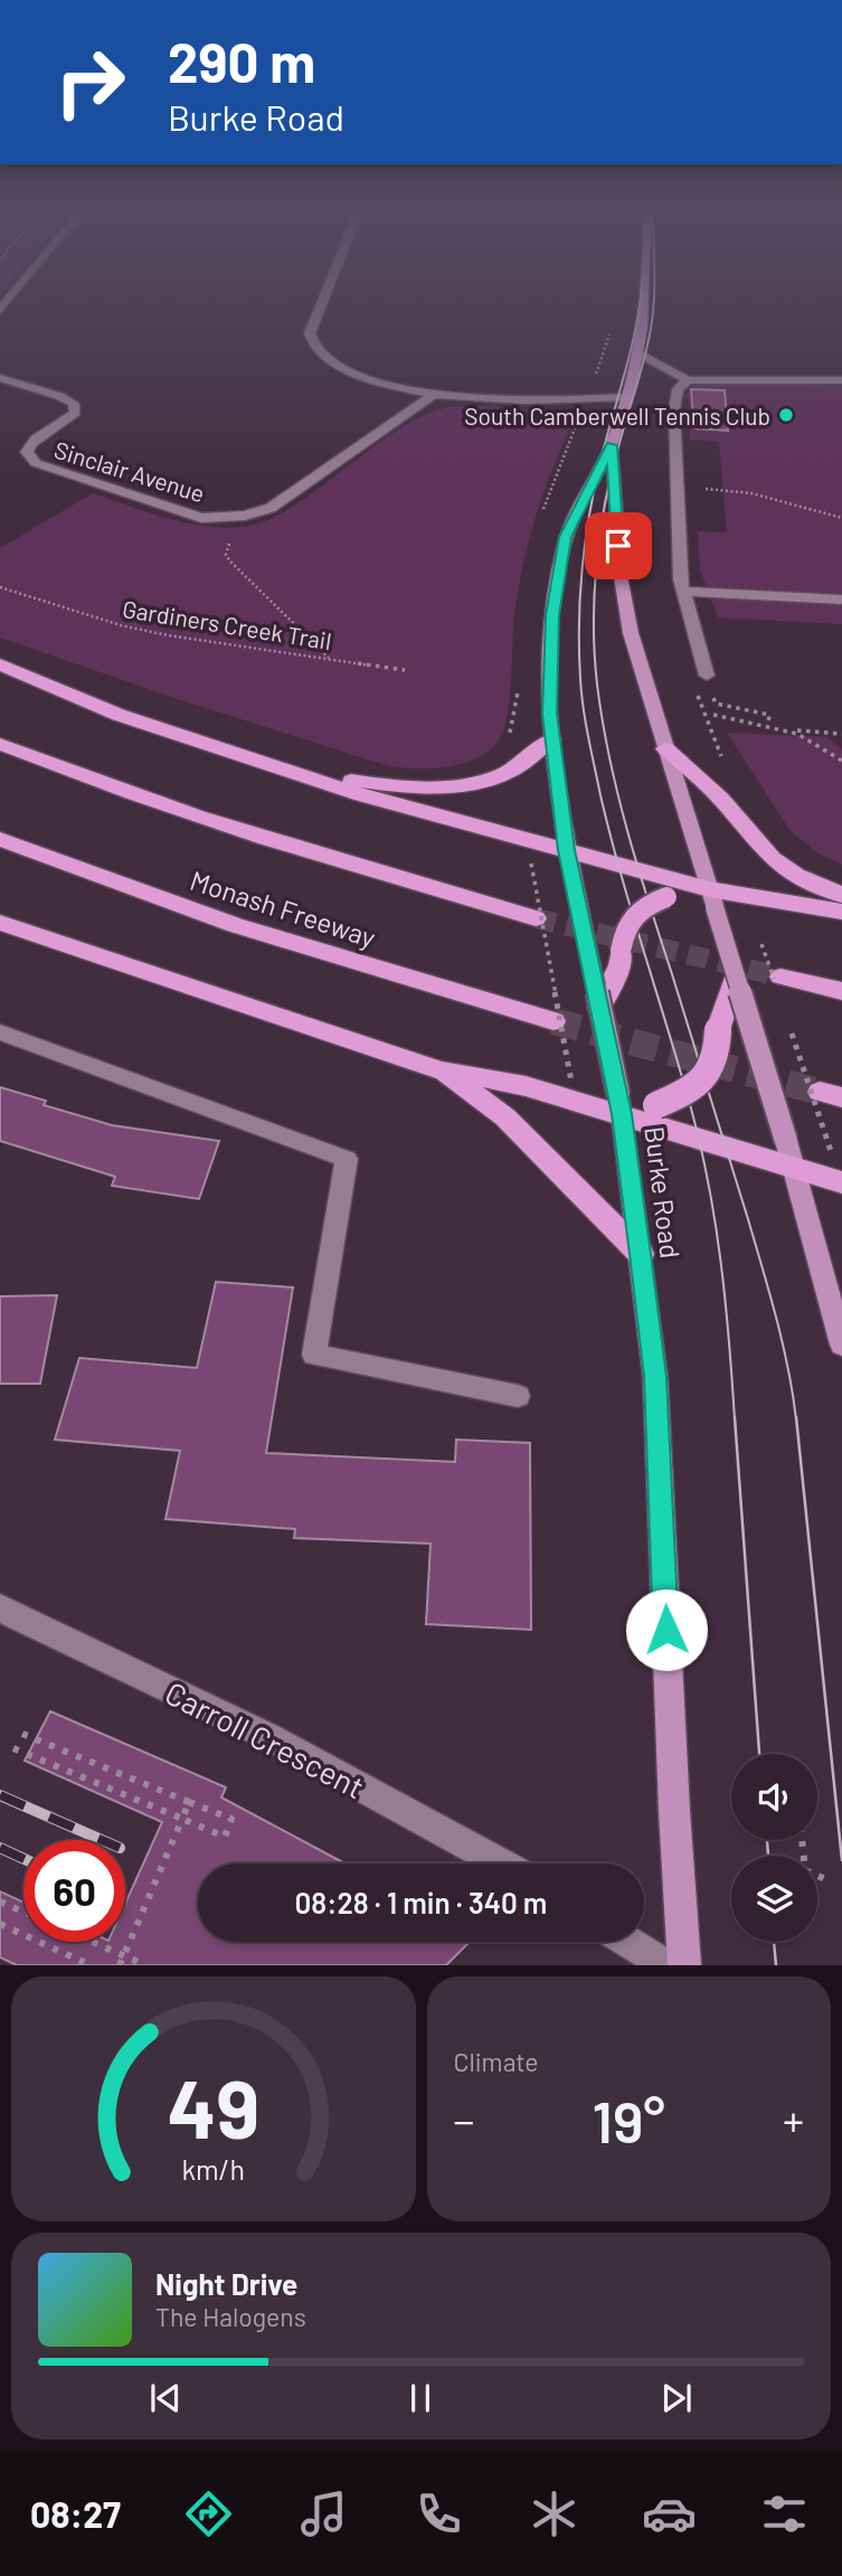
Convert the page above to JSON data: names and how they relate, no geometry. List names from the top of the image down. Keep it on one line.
{"streets":{"highway":["Monash Freeway"],"main road":["Burke Road"],"street":["Sinclair Avenue","Carroll Crescent"],"path":["Gardiners Creek Trail"]},"places":["South Camberwell Tennis Club"],"page":{"turn":["290 m","Burke Road"],"limit":"60","trip":"08:28 · 1 min · 340 m","tile":"Climate","heat":["−","19°","+"],"song":["Night Drive","The Halogens"],"tabs":"08:27","gauge":["49","km/h"]}}
